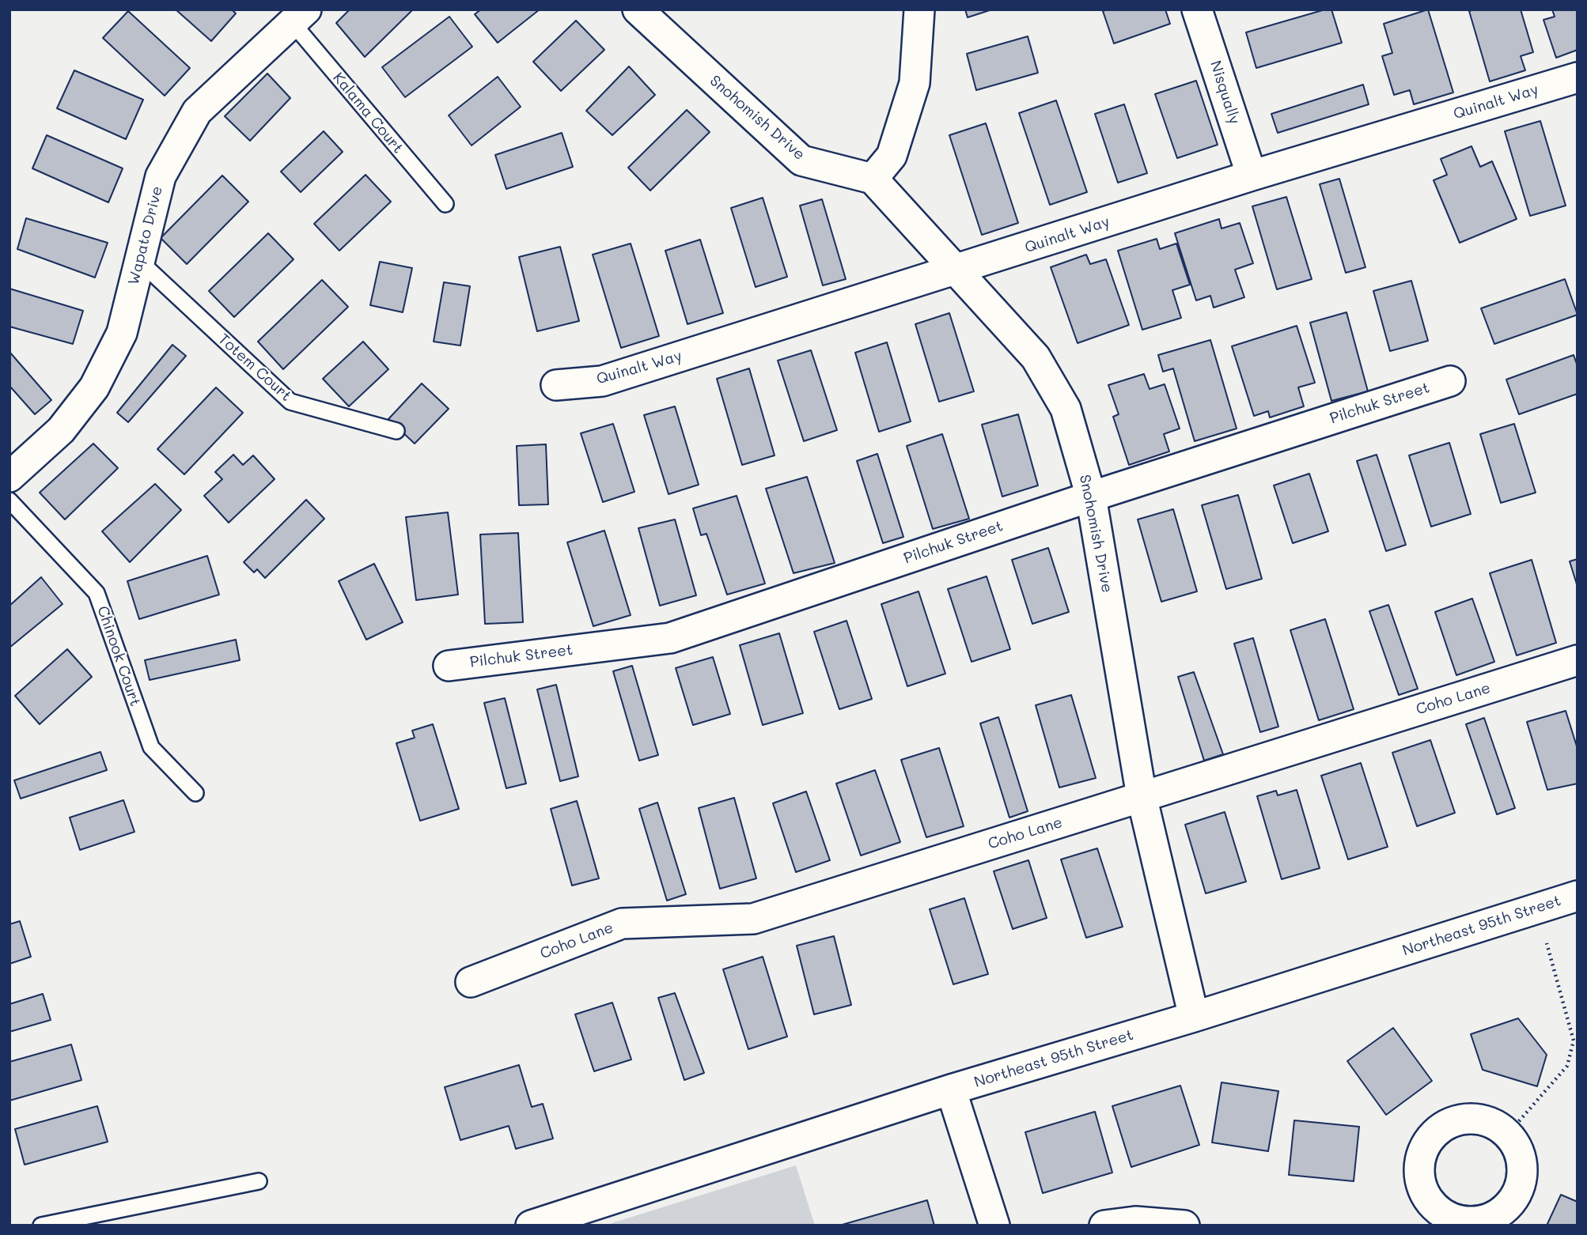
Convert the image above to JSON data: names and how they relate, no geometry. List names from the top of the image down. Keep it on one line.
{"streets":{"street":["Nisqually","Quinalt Way","Snohomish Drive","Wapato Drive","Pilchuk Street","Coho Lane","Northeast 95th Street"],"lane":["Kalama Court","Totem Court","Chinook Court"]},"crossings":[["Nisqually","Quinalt Way"],["Quinalt Way","Snohomish Drive"],["Kalama Court","Wapato Drive"],["Snohomish Drive","Pilchuk Street"],["Snohomish Drive","Coho Lane"],["Snohomish Drive","Northeast 95th Street"],["Wapato Drive","Totem Court"]]}
